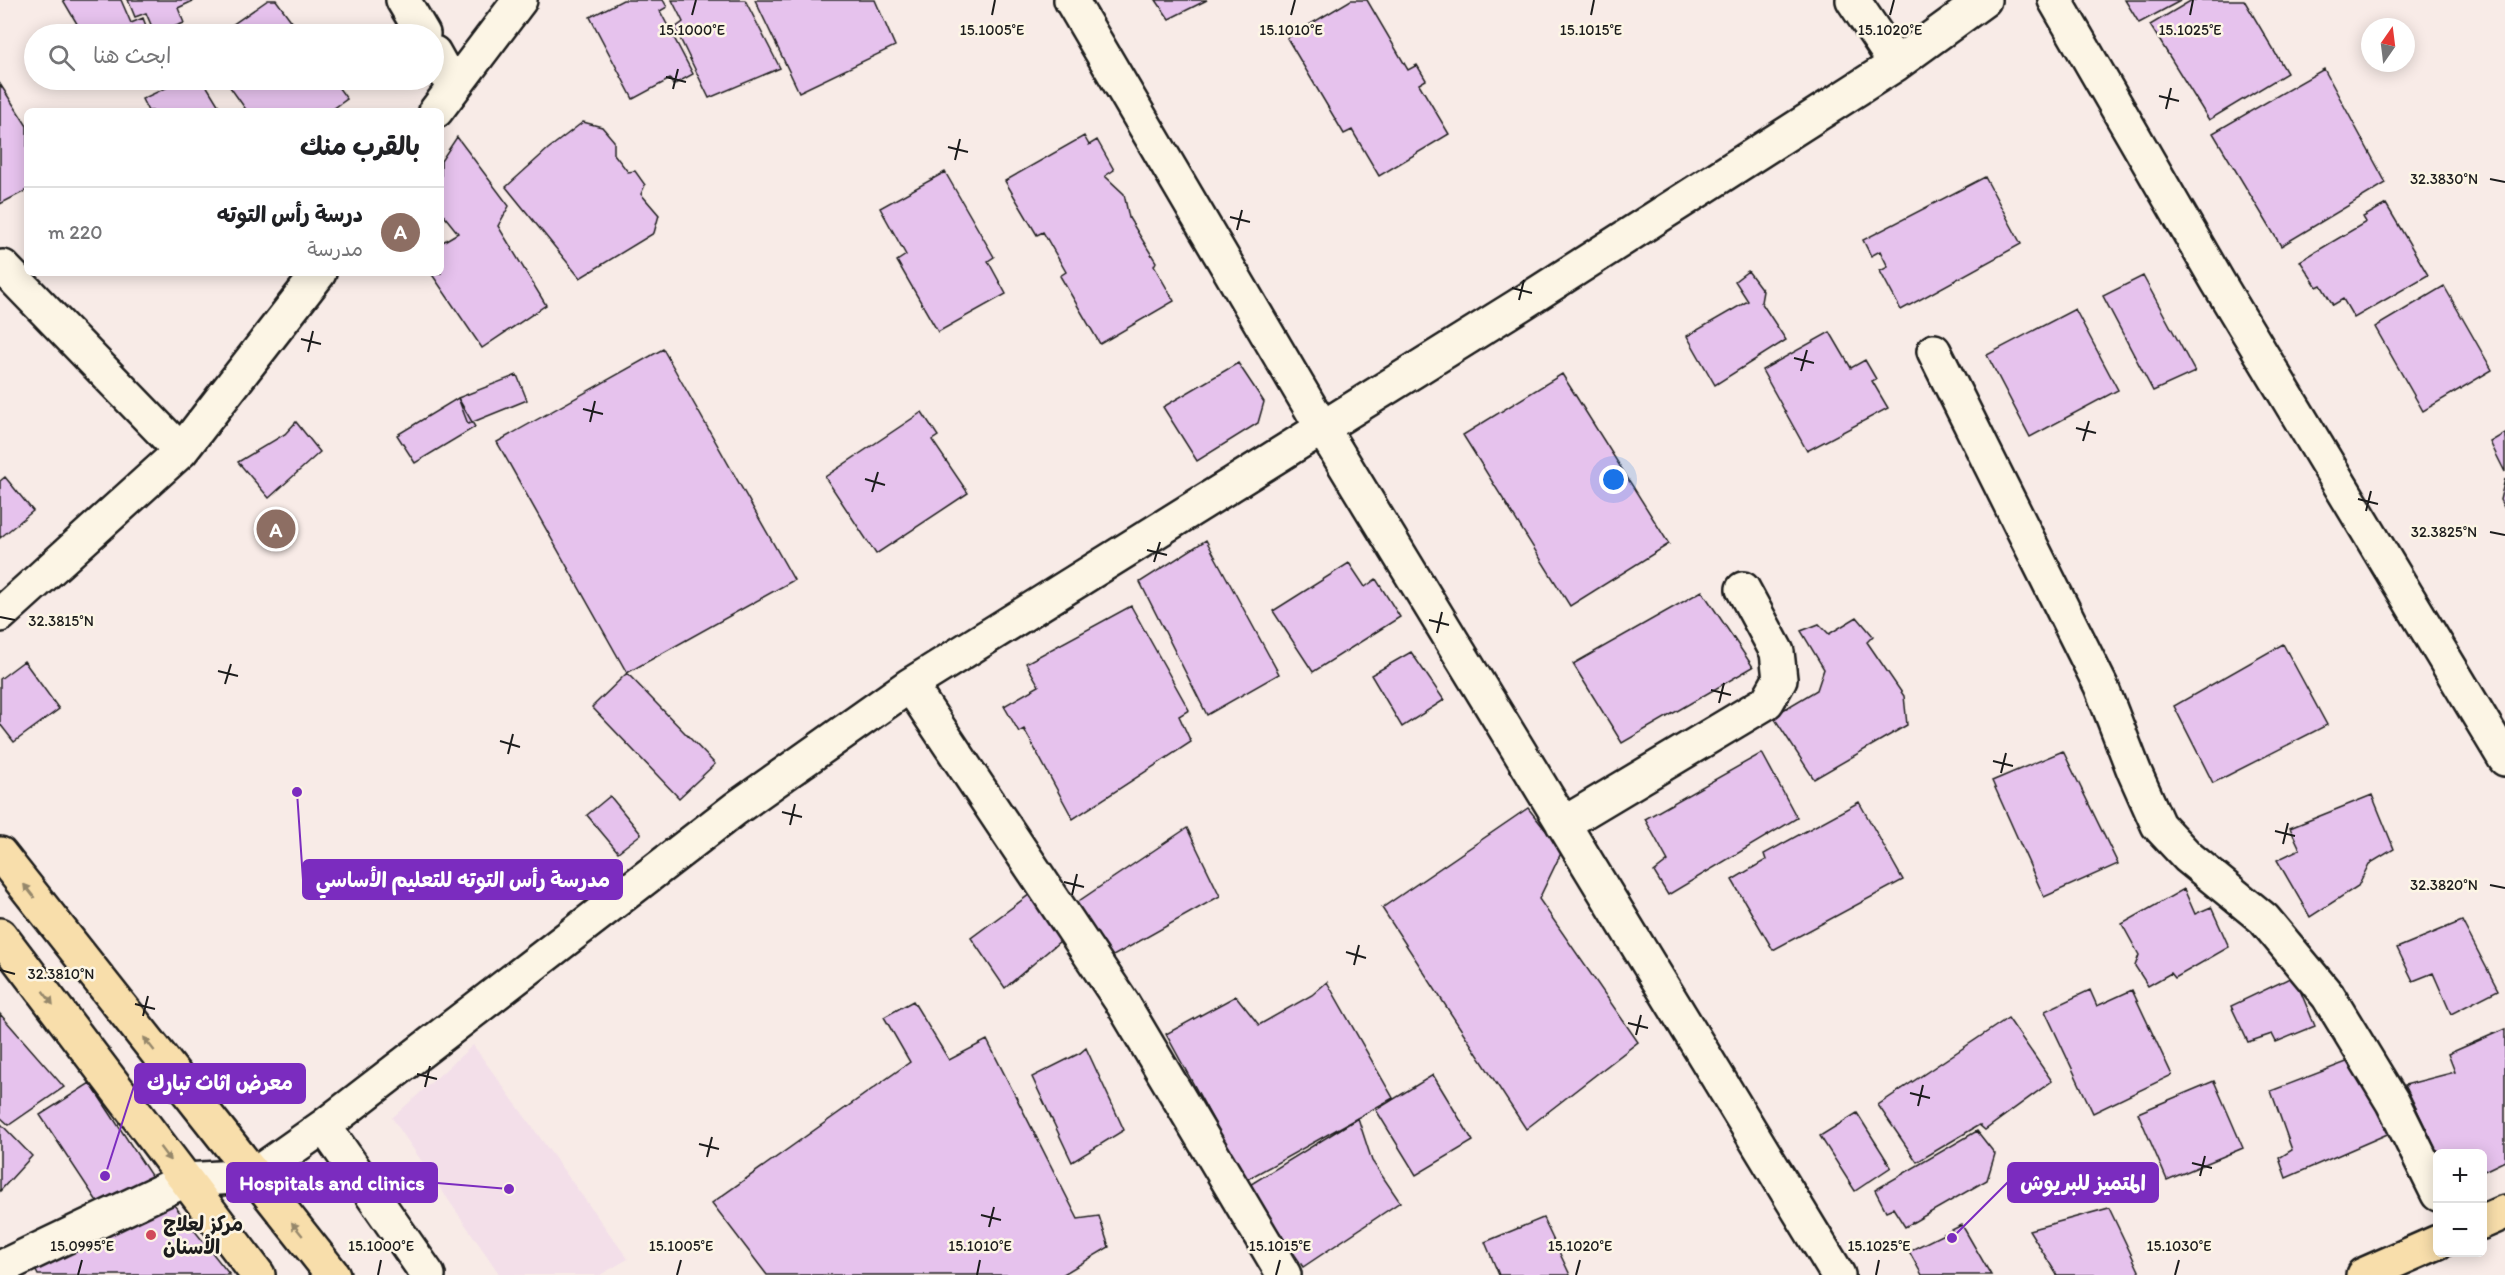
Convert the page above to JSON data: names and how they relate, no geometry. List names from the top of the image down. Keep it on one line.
{"places":["مدرسة رأس التوته للتعليم الأساسي","معرض اثاث تبارك","Hospitals and clinics","مركز لعلاج الأسنان","المتميز للبريوش"],"north":"top","page":{"search":"ابحث هنا","heading":"بالقرب منك","list":[{"mark":"A","name":"درسة رأس التوته","note":"مدرسة","value":"220 m"}],"pins":"A","map_buttons":["+","−"]},"coordinates":["15.1000°E","15.1005°E","15.1010°E","15.1015°E","15.1020°E","15.1025°E","32.3830°N","32.3825°N","32.3815°N","32.3820°N","32.3810°N","15.0995°E","15.1030°E"]}
